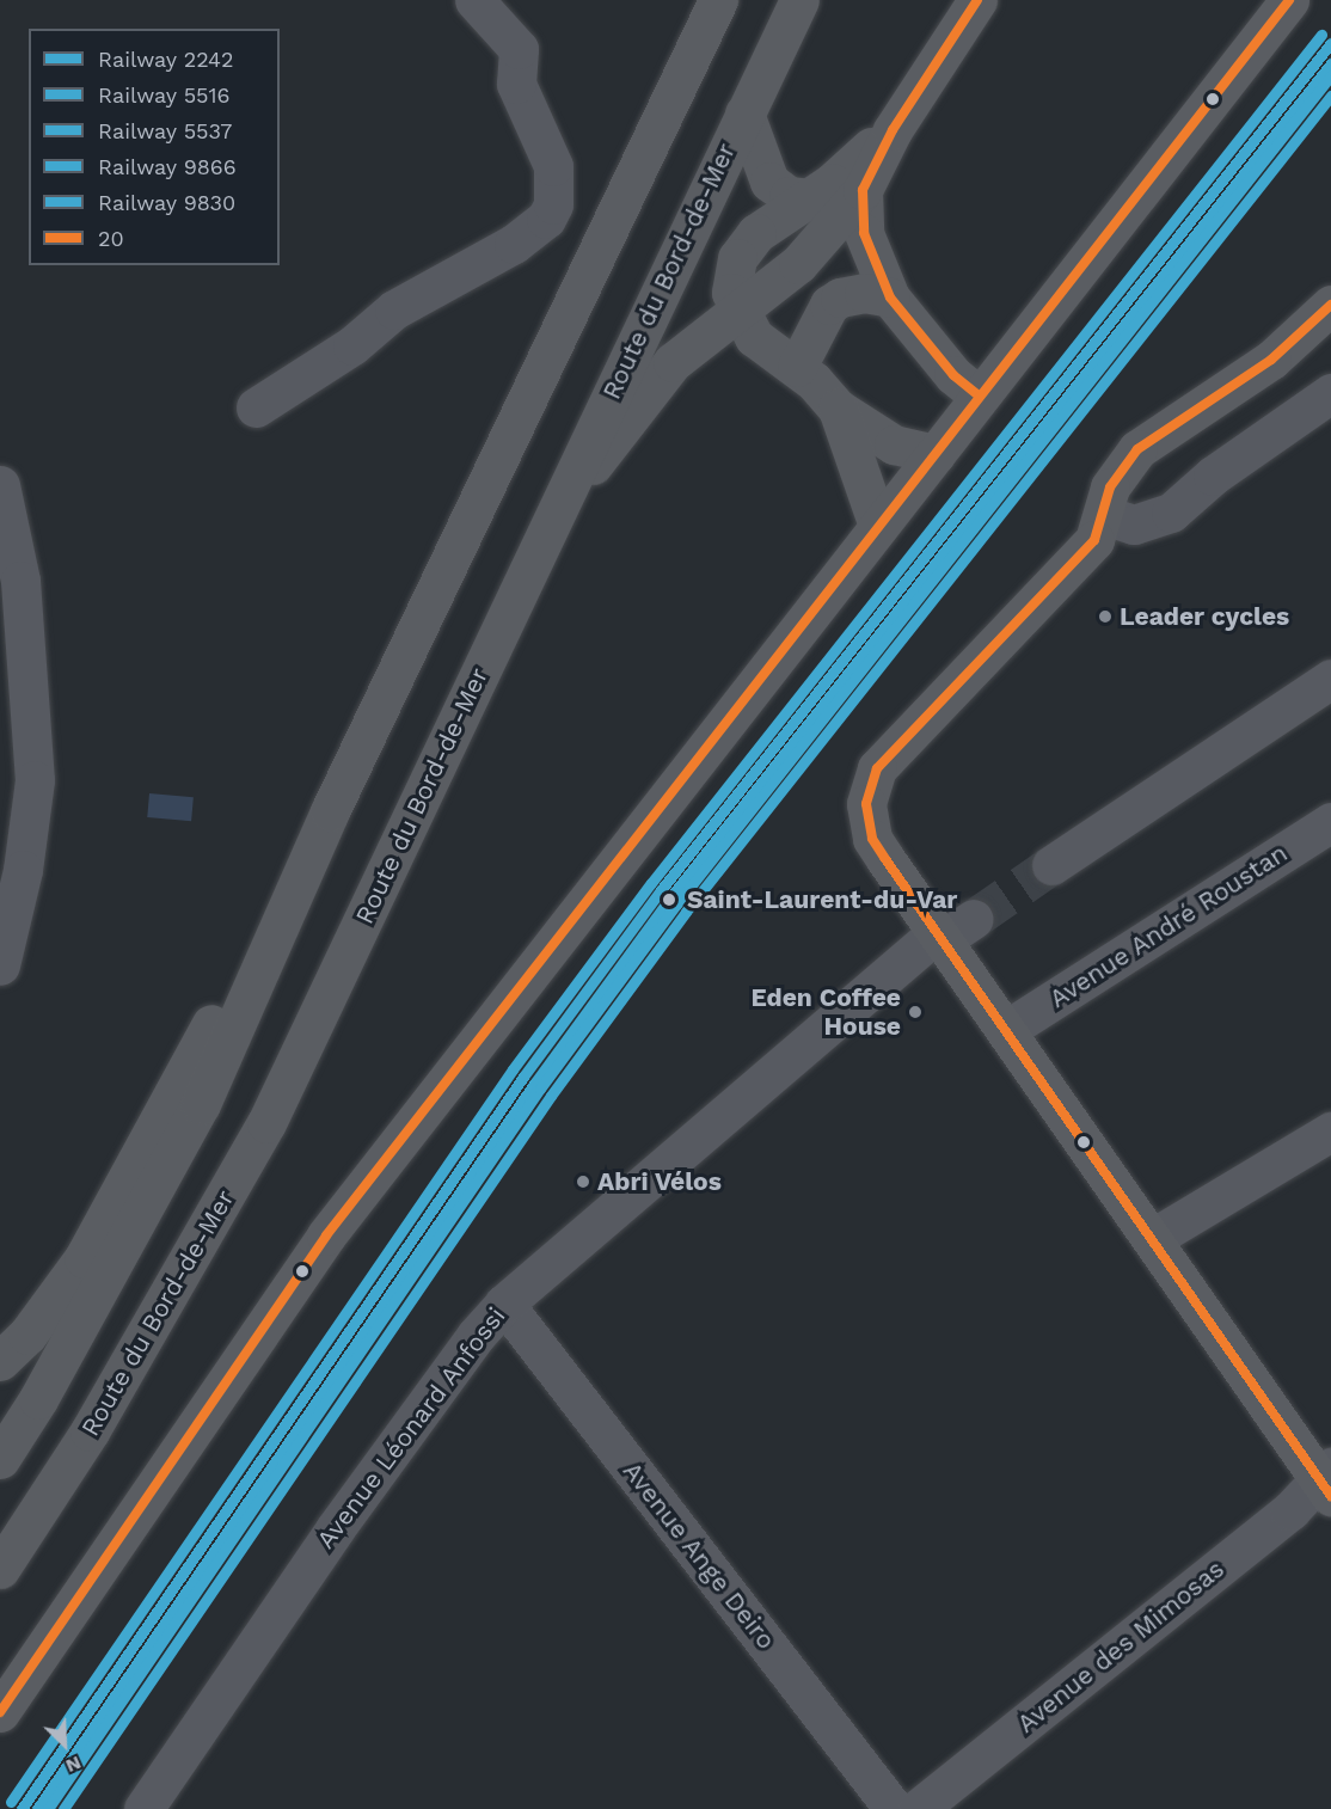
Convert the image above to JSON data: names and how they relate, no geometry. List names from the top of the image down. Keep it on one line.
{"streets":{"main road":["Route du Bord-de-Mer"],"street":["Avenue André Roustan","Avenue Léonard Anfossi","Avenue Ange Deiro","Avenue des Mimosas"]},"crossings":[["Avenue Léonard Anfossi","Avenue Ange Deiro"]],"places":["Leader cycles","Saint-Laurent-du-Var","Eden Coffee House","Abri Vélos"],"lines":["transit line 20","rail line 9866","rail line 2242","rail line 5516","rail line 5537","rail line 9830"],"legend":["Railway 2242","Railway 5516","Railway 5537","Railway 9866","Railway 9830","20"],"north":"bottom right"}
